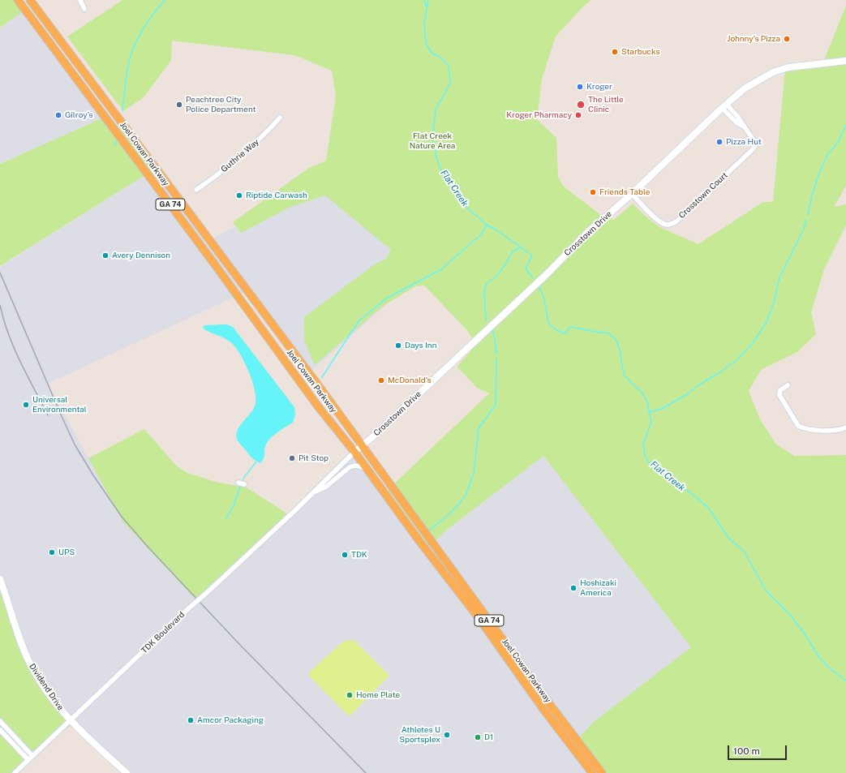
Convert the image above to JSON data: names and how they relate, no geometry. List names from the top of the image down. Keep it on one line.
{"streets":{"main road":["Joel Cowan Parkway","GA 74"],"street":["Guthrie Way","Crosstown Court","Crosstown Drive","TDK Boulevard","Dividend Drive"]},"crossings":[["Joel Cowan Parkway","Crosstown Drive"],["Joel Cowan Parkway","TDK Boulevard"],["Crosstown Court","Crosstown Drive"],["Crosstown Drive","TDK Boulevard"],["TDK Boulevard","Dividend Drive"]],"water":["Flat Creek"],"parks":["Flat Creek Nature Area"],"places":["Johnny's Pizza","Starbucks","Kroger","Peachtree City Police Department","The Little Clinic","Gilroy's","Kroger Pharmacy","Pizza Hut","Friends Table","Riptide Carwash","Avery Dennison","Days Inn","McDonald's","Universal Environmental","Pit Stop","UPS","TDK","Hoshizaki America","Home Plate","Amcor Packaging","Athletes U Sportsplex","D1"],"scale_bar":"100 m"}
